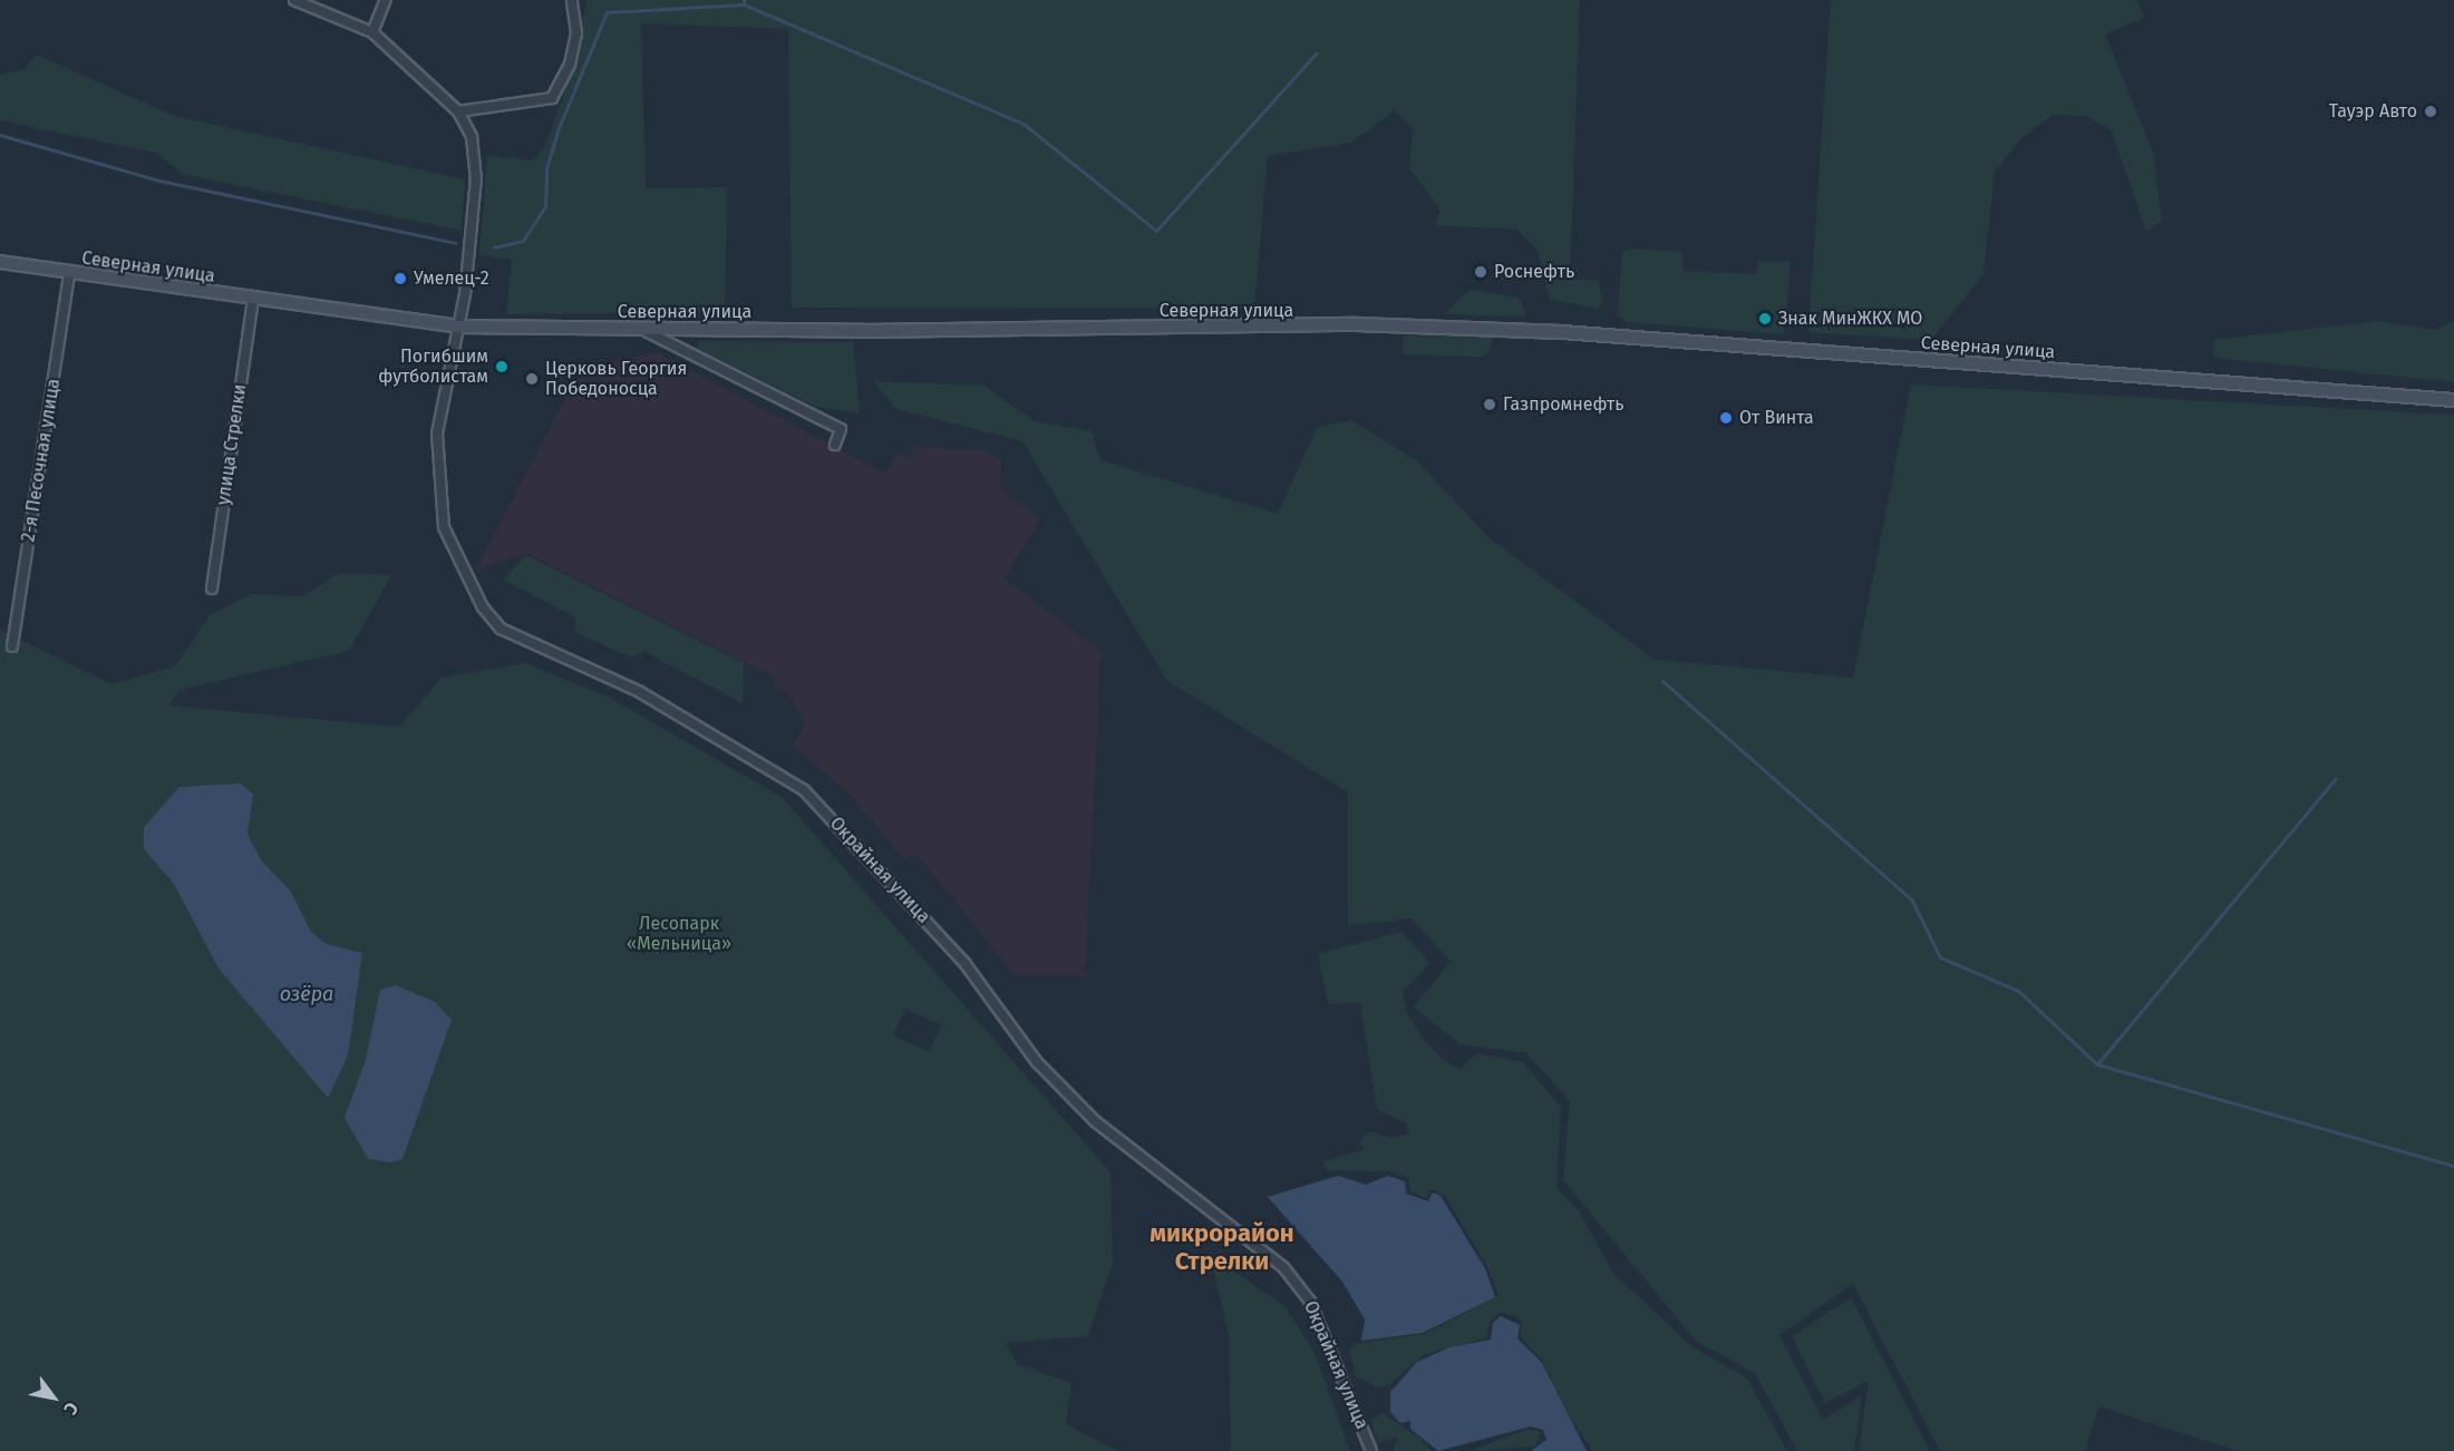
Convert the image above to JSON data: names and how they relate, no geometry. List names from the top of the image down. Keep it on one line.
{"streets":{"main road":["Северная улица"],"street":["улица Стрелки","2-я Песочная улица","Окрайная улица"]},"crossings":[["Северная улица","улица Стрелки"],["Северная улица","2-я Песочная улица"],["Северная улица","Окрайная улица"]],"districts":["микрорайон Стрелки"],"water":["озёра"],"parks":["Лесопарк «Мельница»"],"places":["Тауэр Авто","Роснефть","Умелец-2","Знак МинЖКХ МО","Погибшим футболистам","Церковь Георгия Победоносца","Газпромнефть","От Винта"],"north":"bottom right"}
